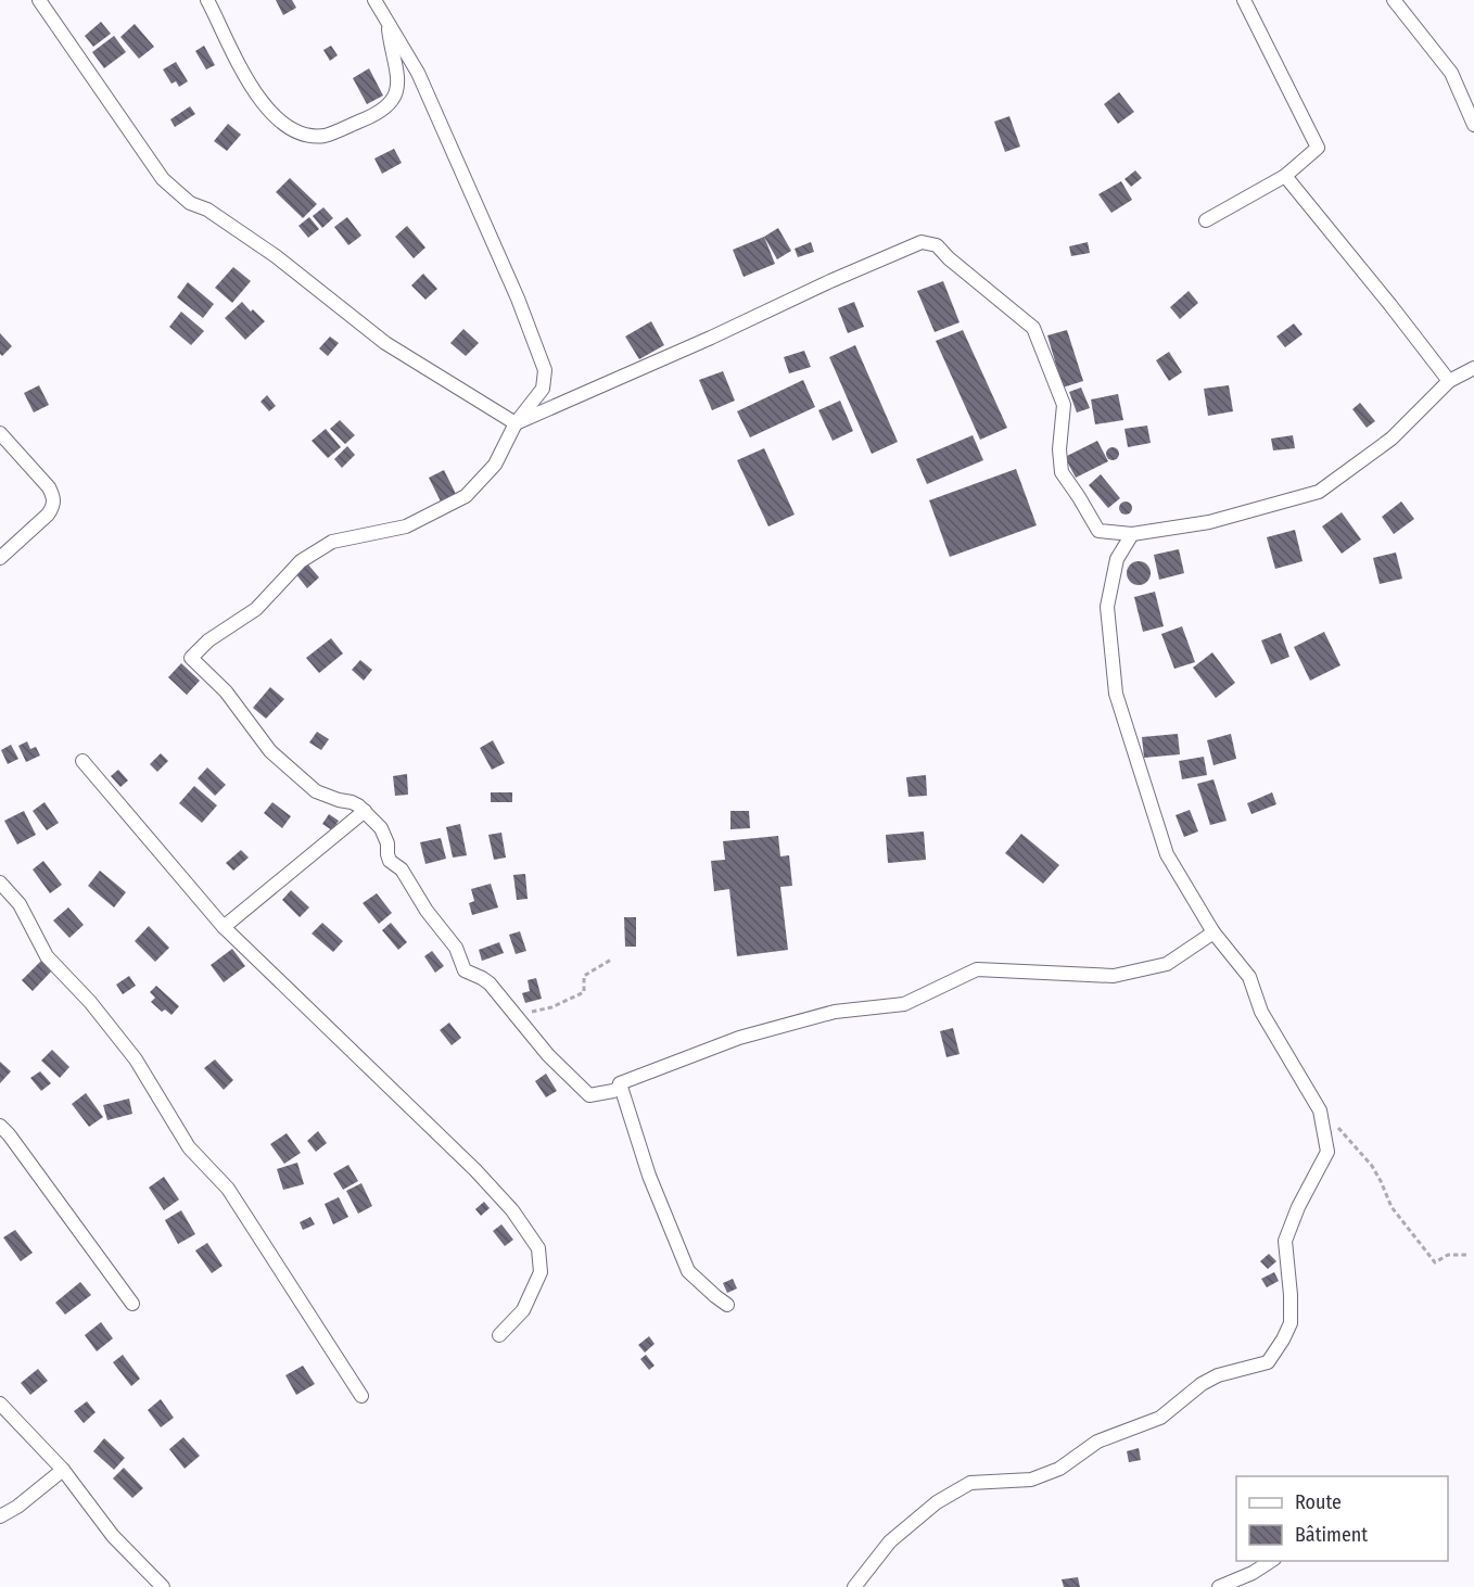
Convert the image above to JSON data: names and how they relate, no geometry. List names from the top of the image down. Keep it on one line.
{"legend":["Route","Bâtiment"]}
